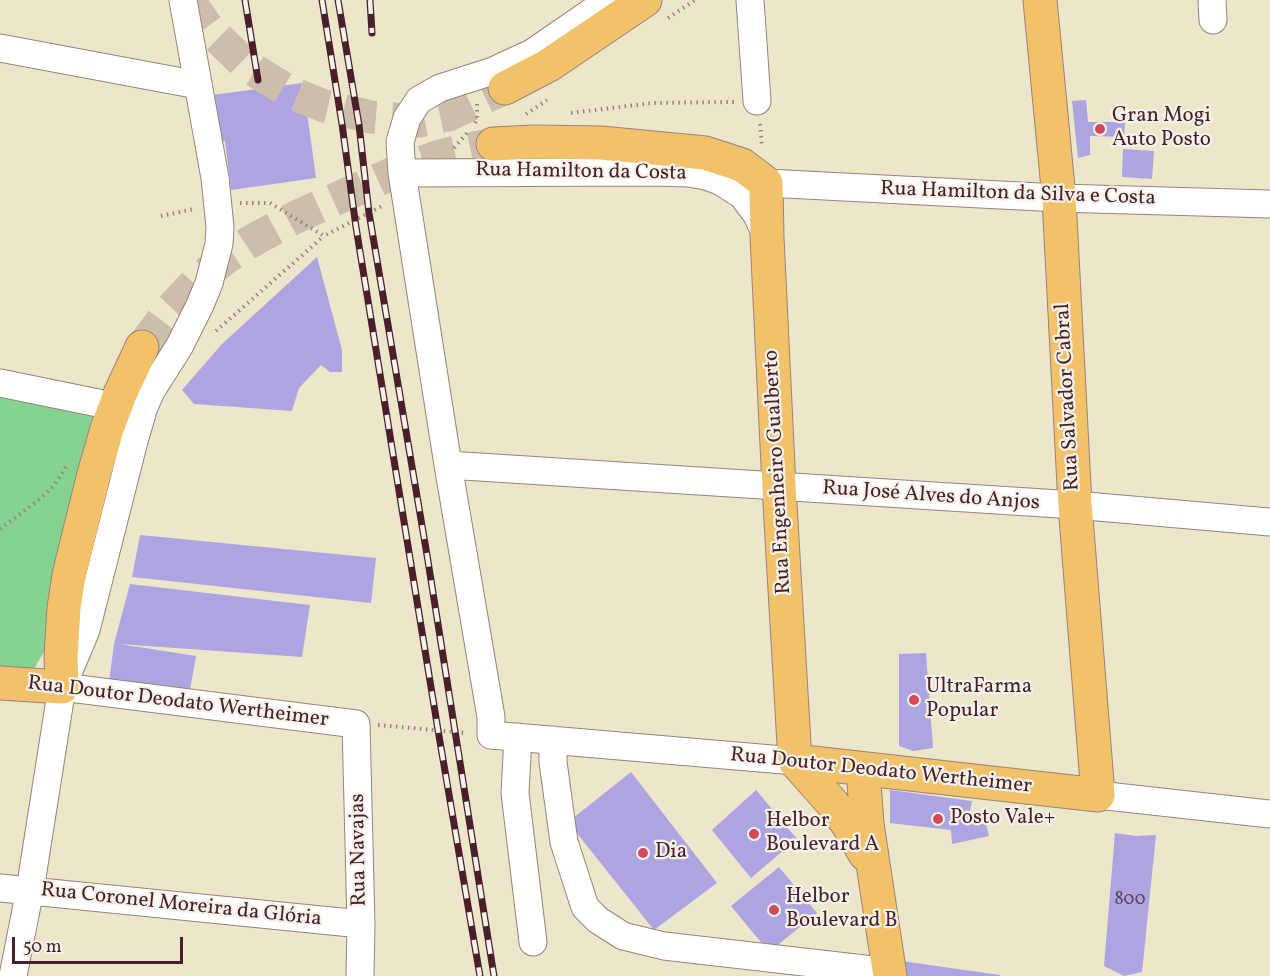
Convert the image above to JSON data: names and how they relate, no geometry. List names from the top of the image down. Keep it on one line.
{"streets":{"main road":["Rua Salvador Cabral","Rua Engenheiro Gualberto","Rua Doutor Deodato Wertheimer"],"street":["Rua Hamilton da Costa","Rua Hamilton da Silva e Costa","Rua José Alves do Anjos","Rua Navajas","Rua Coronel Moreira da Glória"]},"crossings":[["Rua Hamilton da Costa","Rua Engenheiro Gualberto"],["Rua Hamilton da Silva e Costa","Rua Salvador Cabral"],["Rua Hamilton da Silva e Costa","Rua Engenheiro Gualberto"],["Rua Salvador Cabral","Rua José Alves do Anjos"],["Rua Salvador Cabral","Rua Doutor Deodato Wertheimer"],["Rua Engenheiro Gualberto","Rua José Alves do Anjos"],["Rua Engenheiro Gualberto","Rua Doutor Deodato Wertheimer"],["Rua Doutor Deodato Wertheimer","Rua Navajas"],["Rua Navajas","Rua Coronel Moreira da Glória"]],"places":["Gran Mogi Auto Posto","UltraFarma Popular","Posto Vale+","Helbor Boulevard A","Dia","Helbor Boulevard B"],"house_numbers":["800"],"scale_bar":"50 m"}
